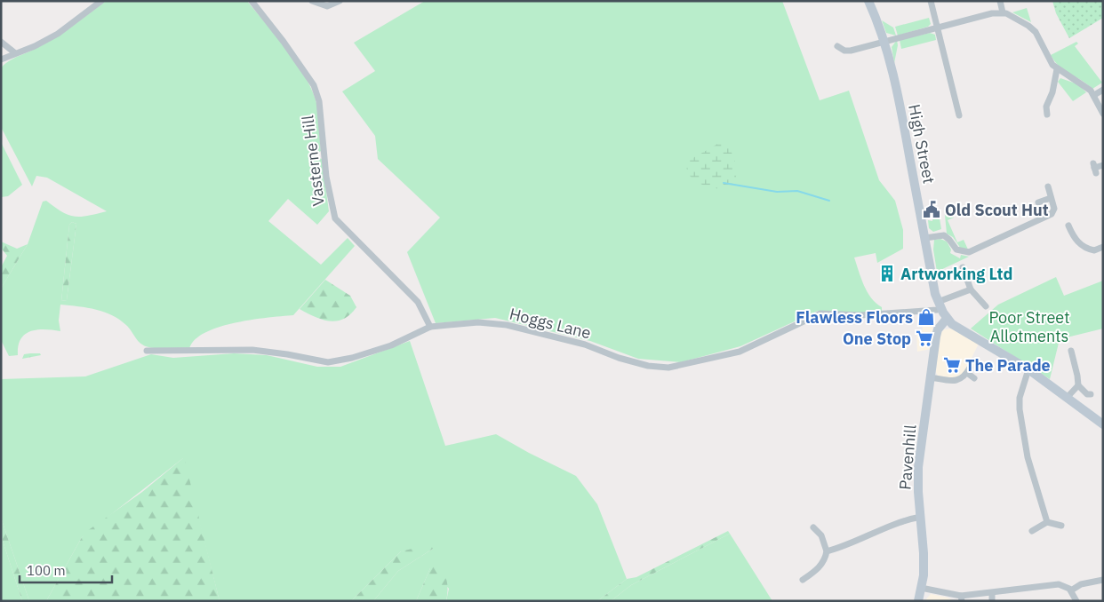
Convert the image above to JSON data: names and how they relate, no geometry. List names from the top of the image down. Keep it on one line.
{"streets":{"street":["High Street","Vasterne Hill","Hoggs Lane","Pavenhill"]},"crossings":[["High Street","Hoggs Lane"],["High Street","Pavenhill"],["Vasterne Hill","Hoggs Lane"]],"parks":["Poor Street Allotments"],"places":{"public building":["Old Scout Hut"],"building":["Artworking Ltd"],"shop":["Flawless Floors"],"supermarket":["One Stop","The Parade"]},"scale_bar":"100 m"}
